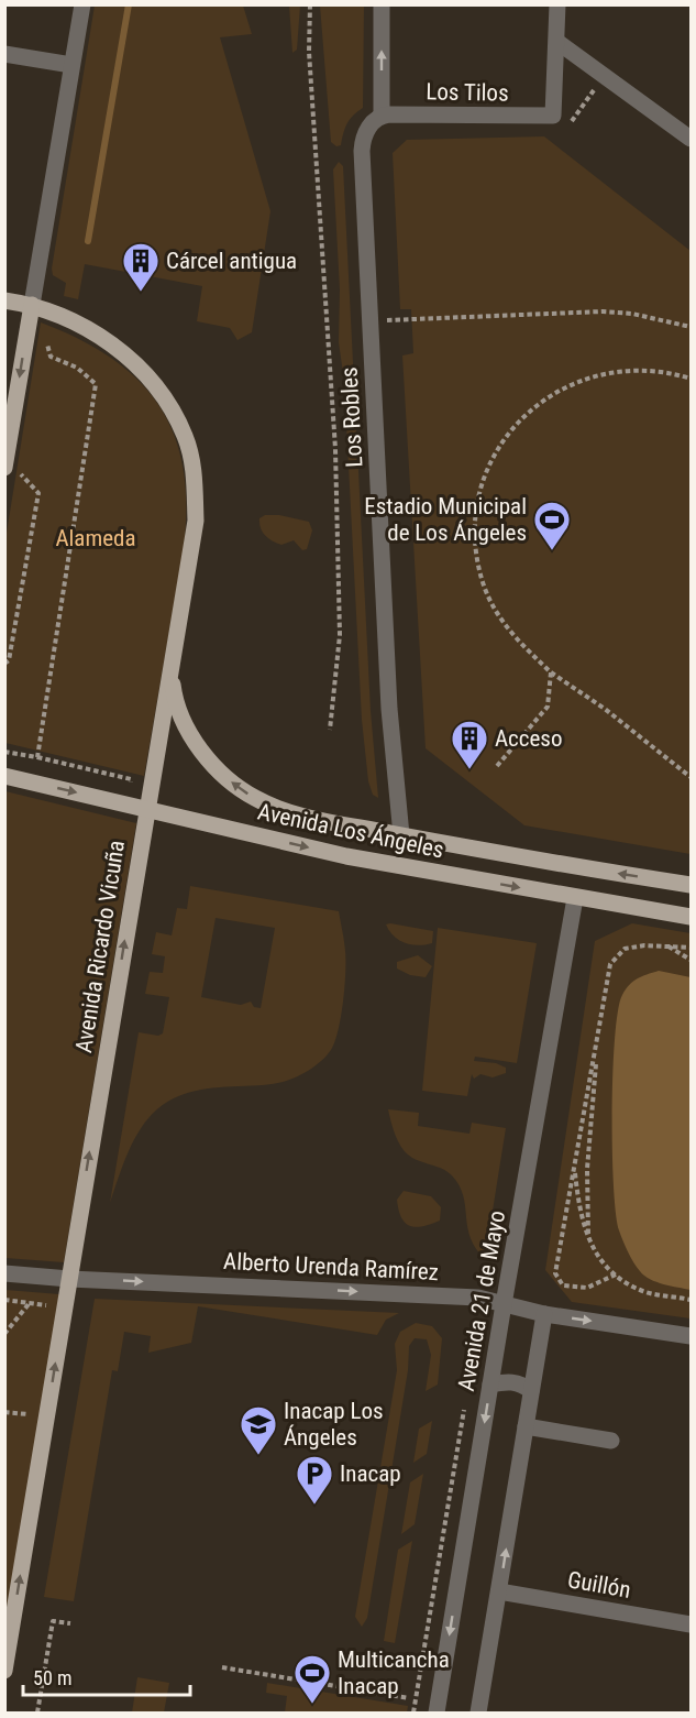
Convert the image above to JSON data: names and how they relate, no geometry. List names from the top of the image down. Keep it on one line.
{"streets":{"main road":["Avenida Los Ángeles","Avenida Ricardo Vicuña"],"street":["Los Tilos","Los Robles","Alberto Urenda Ramírez","Avenida 21 de Mayo","Guillón"]},"crossings":[["Los Tilos","Los Robles"],["Los Robles","Avenida Los Ángeles"],["Avenida Los Ángeles","Avenida Ricardo Vicuña"],["Avenida Los Ángeles","Avenida 21 de Mayo"],["Avenida Ricardo Vicuña","Alberto Urenda Ramírez"],["Alberto Urenda Ramírez","Avenida 21 de Mayo"]],"one_way":["Avenida Ricardo Vicuña","Alberto Urenda Ramírez"],"parks":["Alameda"],"places":{"building":["Cárcel antigua","Acceso"],"sports":["Estadio Municipal de Los Ángeles","Multicancha Inacap"],"school or university":["Inacap Los Ángeles"],"parking":["Inacap"]},"scale_bar":"50 m"}
